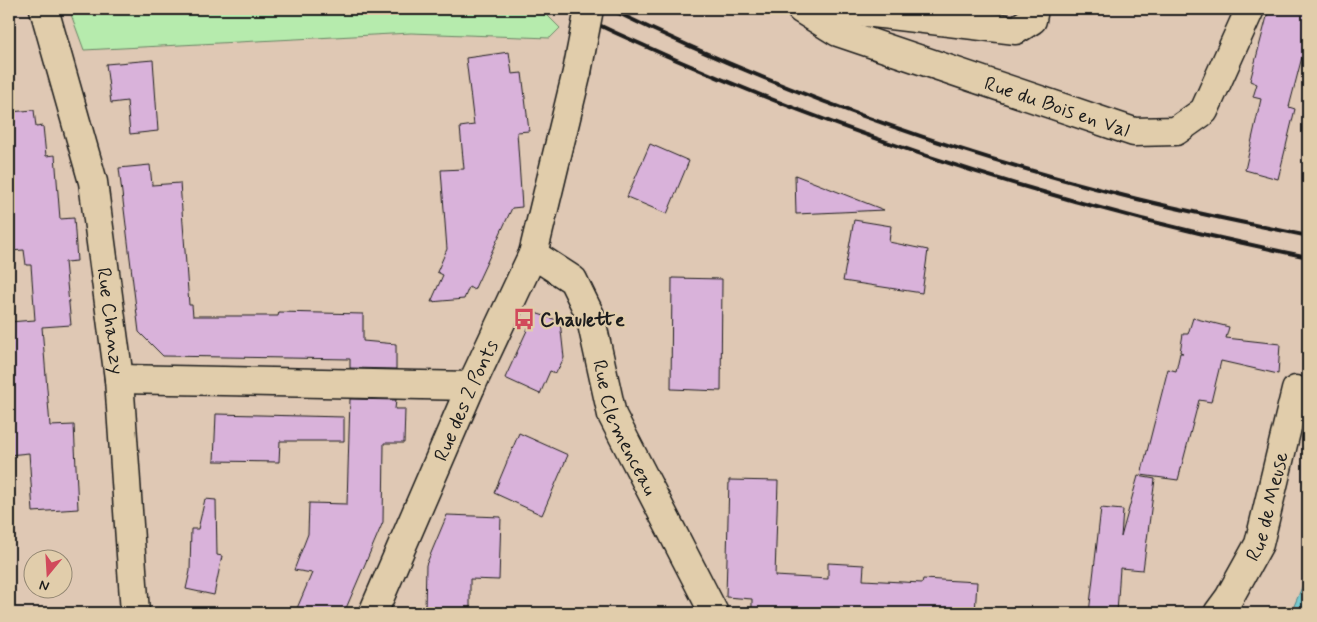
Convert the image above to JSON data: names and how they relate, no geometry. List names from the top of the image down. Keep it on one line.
{"streets":{"street":["Rue du Bois en Val","Rue Chanzy","Rue des 2 Ponts","Rue Clemenceau","Rue de Meuse"]},"crossings":[["Rue Chanzy","Rue des 2 Ponts"],["Rue des 2 Ponts","Rue Clemenceau"]],"places":{"bus stop":["Chaulette"]},"north":"bottom"}
